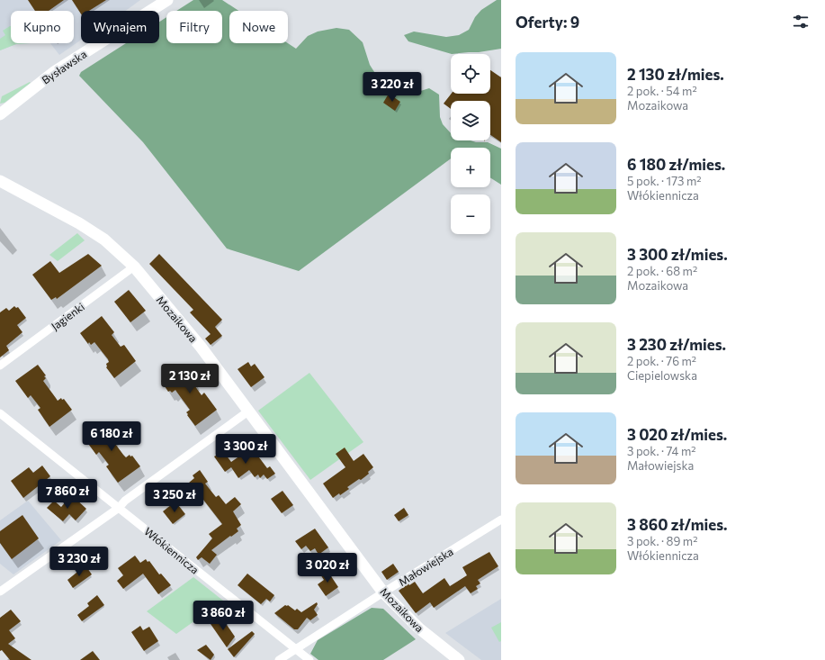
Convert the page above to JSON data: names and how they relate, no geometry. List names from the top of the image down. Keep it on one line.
{"streets":{"street":["Bysławska","Jagienki","Mozaikowa","Włókiennicza","Małowiejska"]},"crossings":[["Jagienki","Mozaikowa"],["Mozaikowa","Małowiejska"],["Włókiennicza","Małowiejska"]],"page":{"heading":"Oferty: 9","chip":["Kupno","Wynajem","Filtry","Nowe"],"list":[{"name":"2 130 zł/mies.","note":"2 pok. · 54 m² · Mozaikowa"},{"name":"6 180 zł/mies.","note":"5 pok. · 173 m² · Włókiennicza"},{"name":"3 300 zł/mies.","note":"2 pok. · 68 m² · Mozaikowa"},{"name":"3 230 zł/mies.","note":"2 pok. · 76 m² · Ciepielowska"},{"name":"3 020 zł/mies.","note":"3 pok. · 74 m² · Małowiejska"},{"name":"3 860 zł/mies.","note":"3 pok. · 89 m² · Włókiennicza"}],"map_buttons":["+","−"],"price":["3 220 zł","2 130 zł","6 180 zł","3 300 zł","7 860 zł","3 250 zł","3 230 zł","3 020 zł","3 860 zł"]}}
